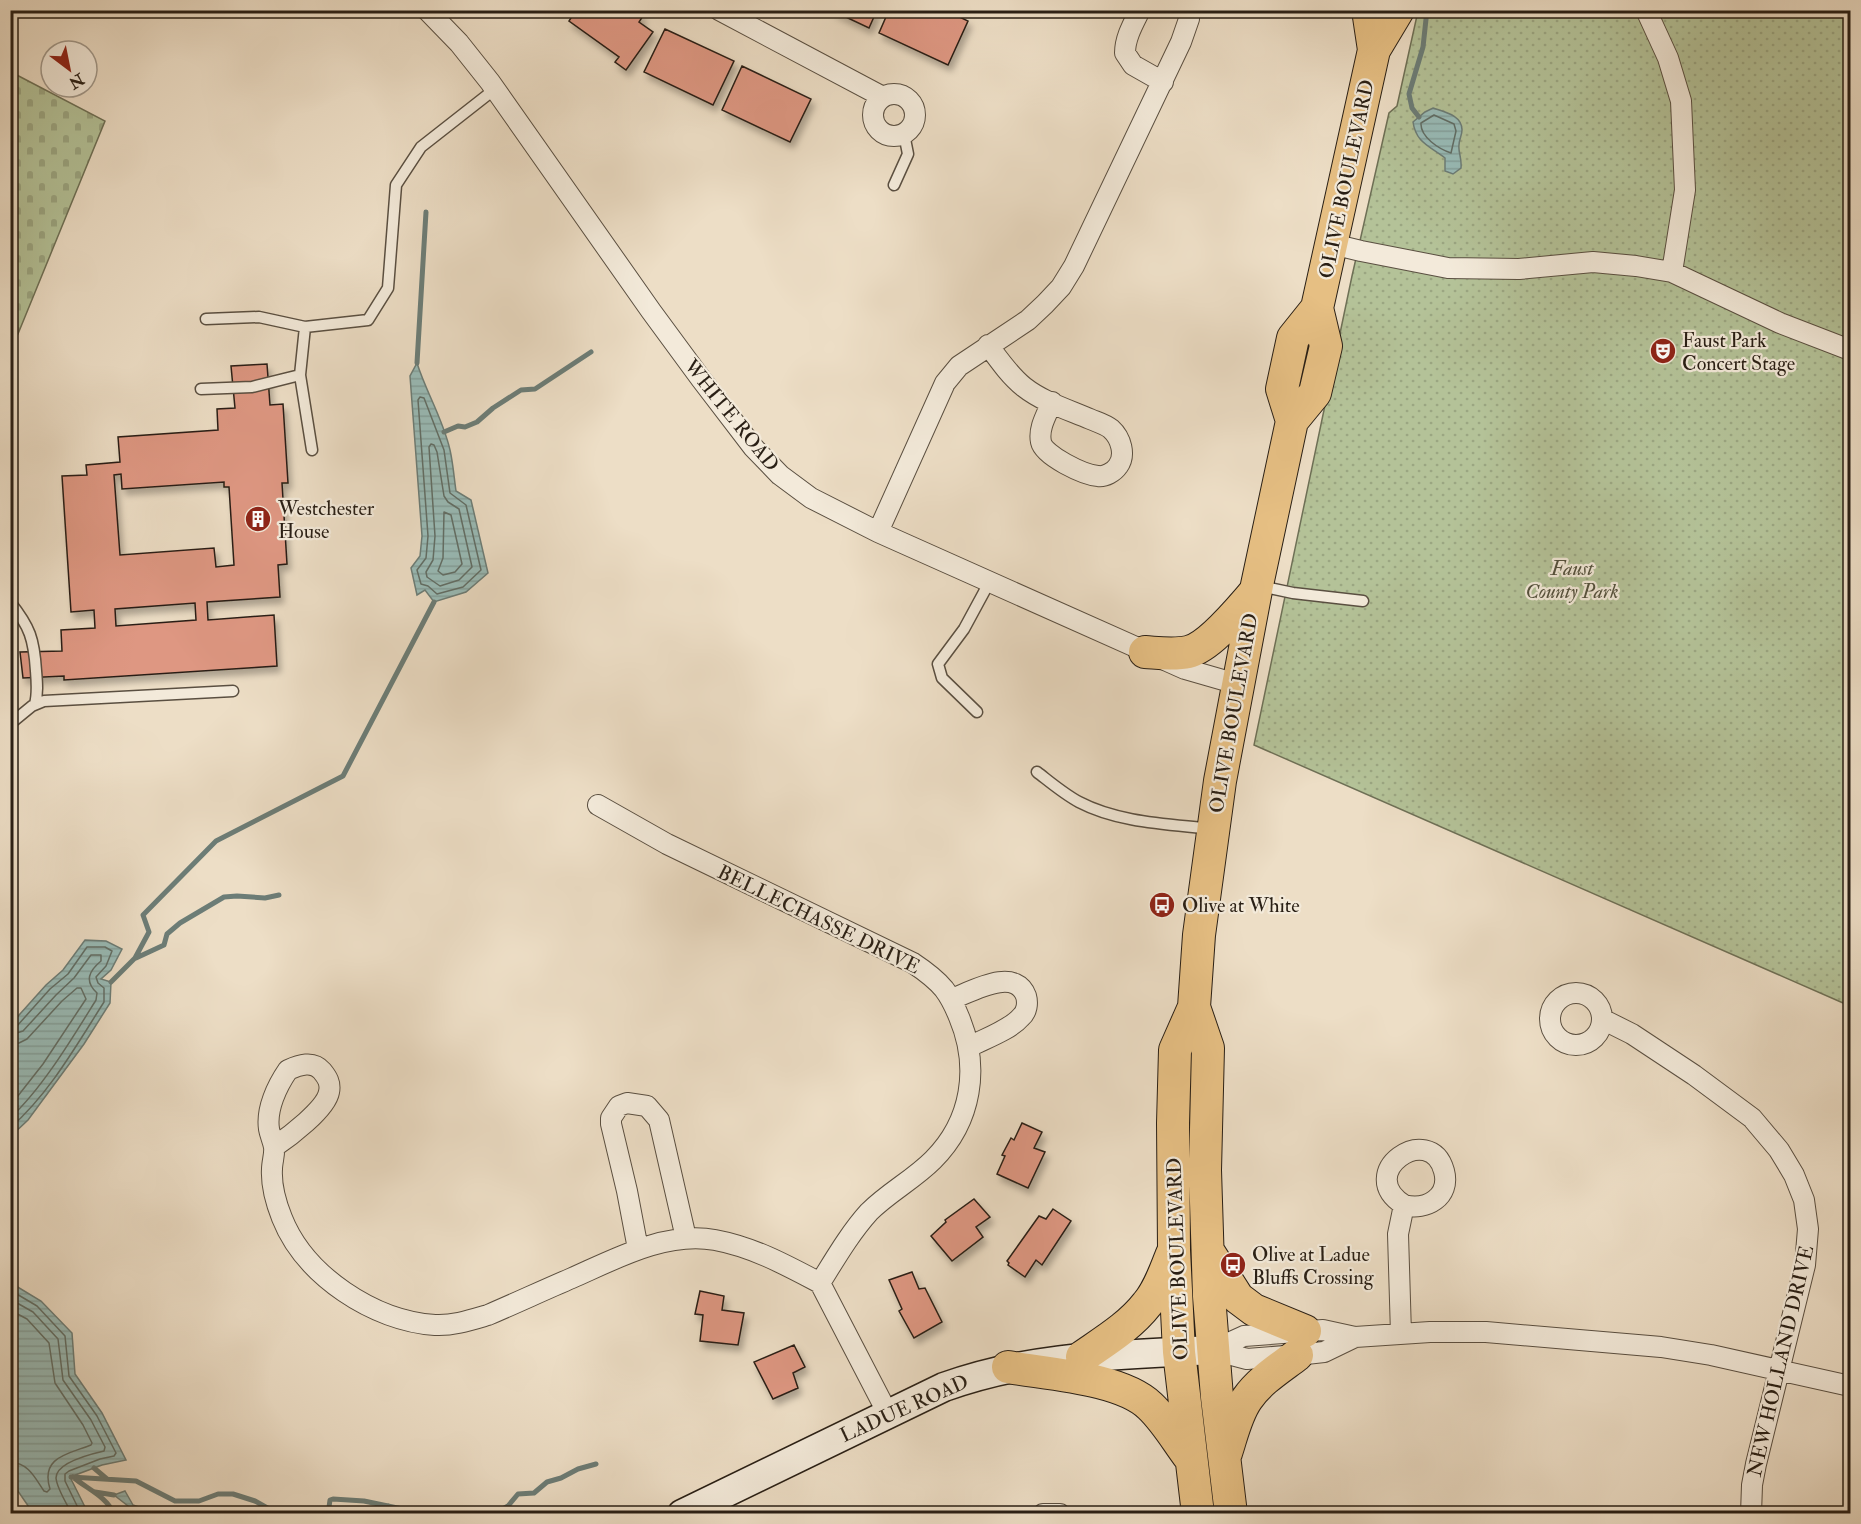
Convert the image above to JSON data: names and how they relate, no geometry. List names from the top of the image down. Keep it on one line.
{"streets":{"main road":["OLIVE BOULEVARD","LADUE ROAD"],"street":["WHITE ROAD","BELLECHASSE DRIVE","NEW HOLLAND DRIVE"]},"crossings":[["OLIVE BOULEVARD","WHITE ROAD"],["OLIVE BOULEVARD","LADUE ROAD"]],"parks":["Faust County Park"],"places":{"theatre":["Faust Park Concert Stage"],"building":["Westchester House"],"bus stop":["Olive at White","Olive at Ladue Bluffs Crossing"]},"north":"bottom right"}
